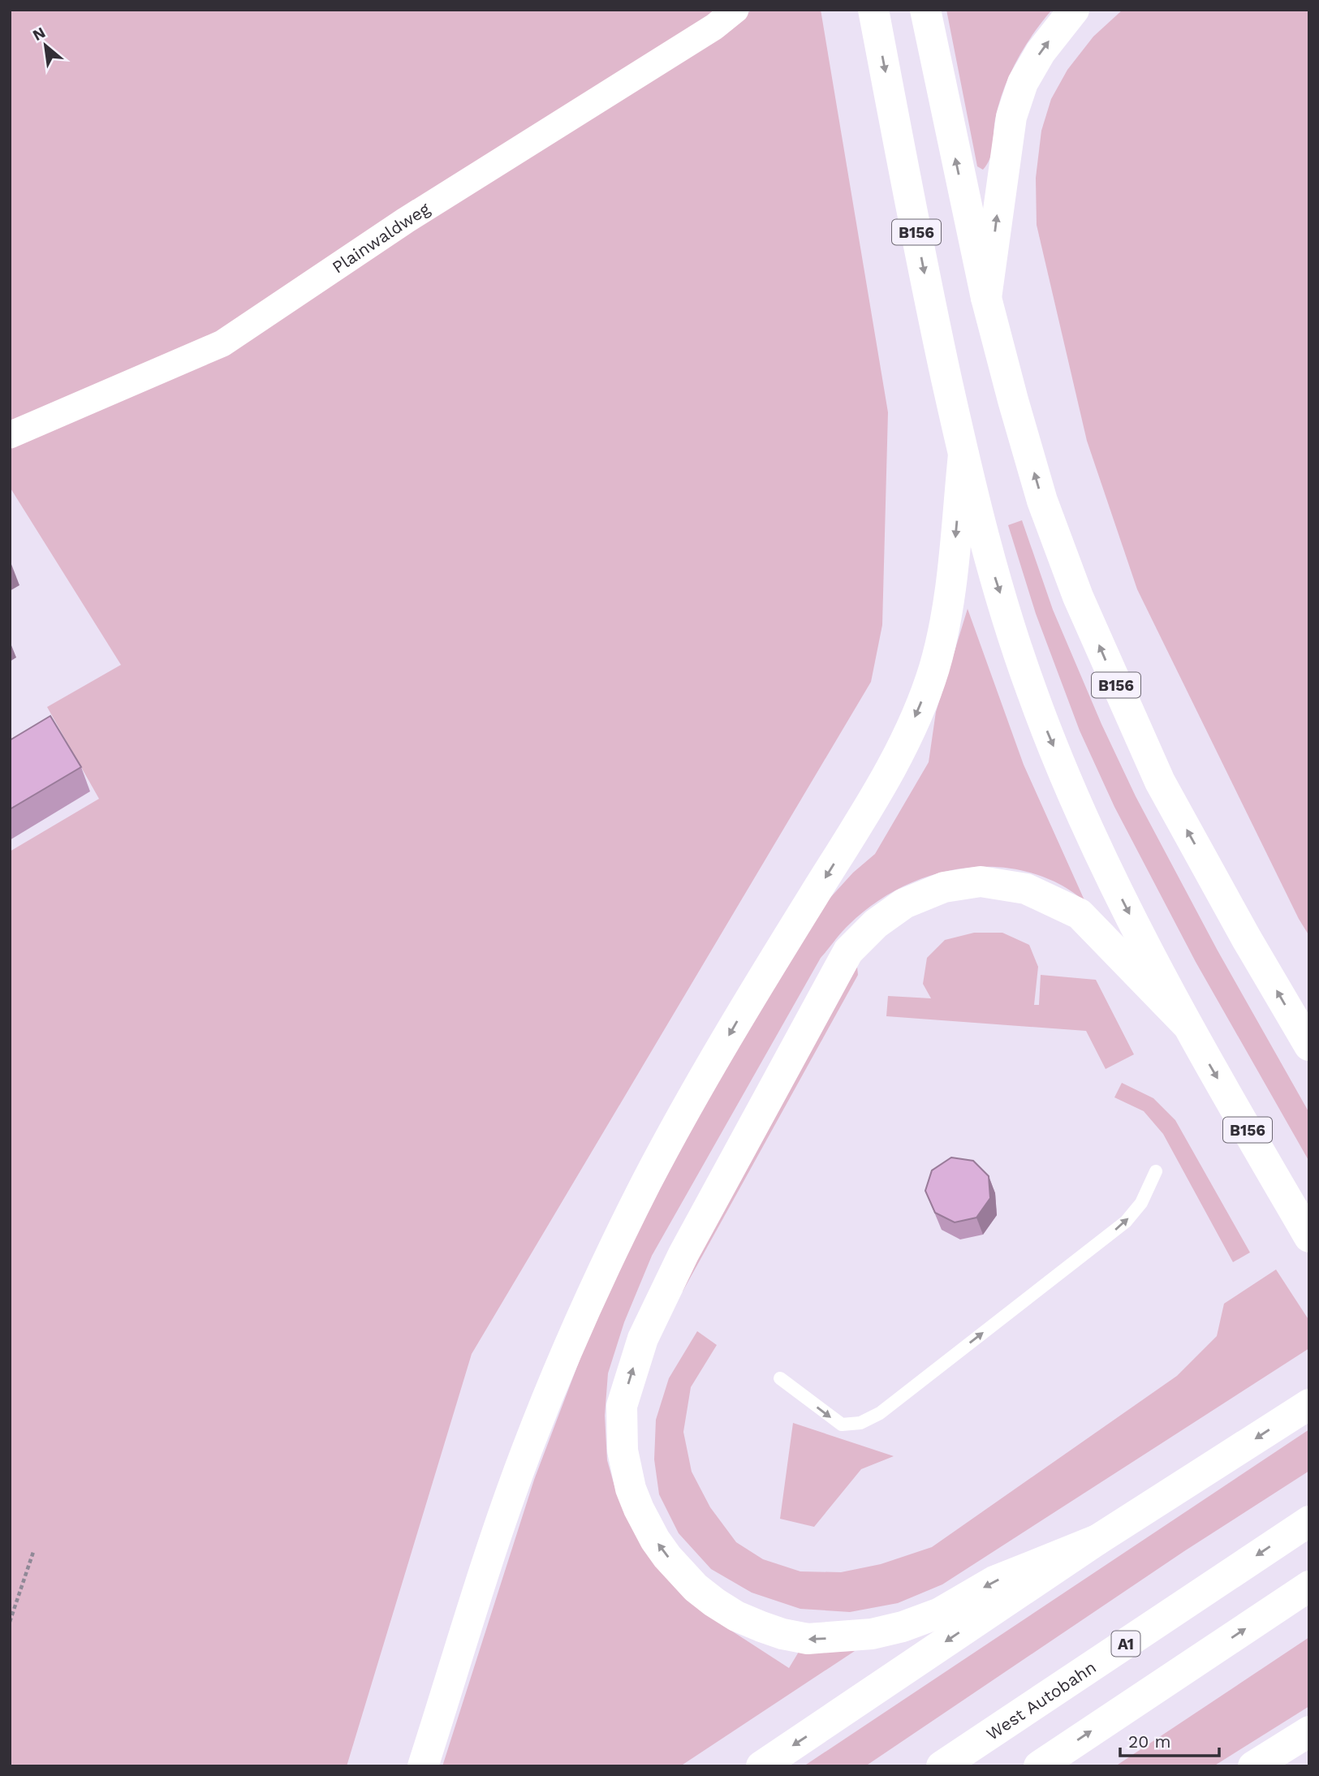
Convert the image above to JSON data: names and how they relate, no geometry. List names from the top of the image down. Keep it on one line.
{"streets":{"main road":["B156","A1","West Autobahn"],"street":["Plainwaldweg"]},"scale_bar":"20 m","north":"top left"}
